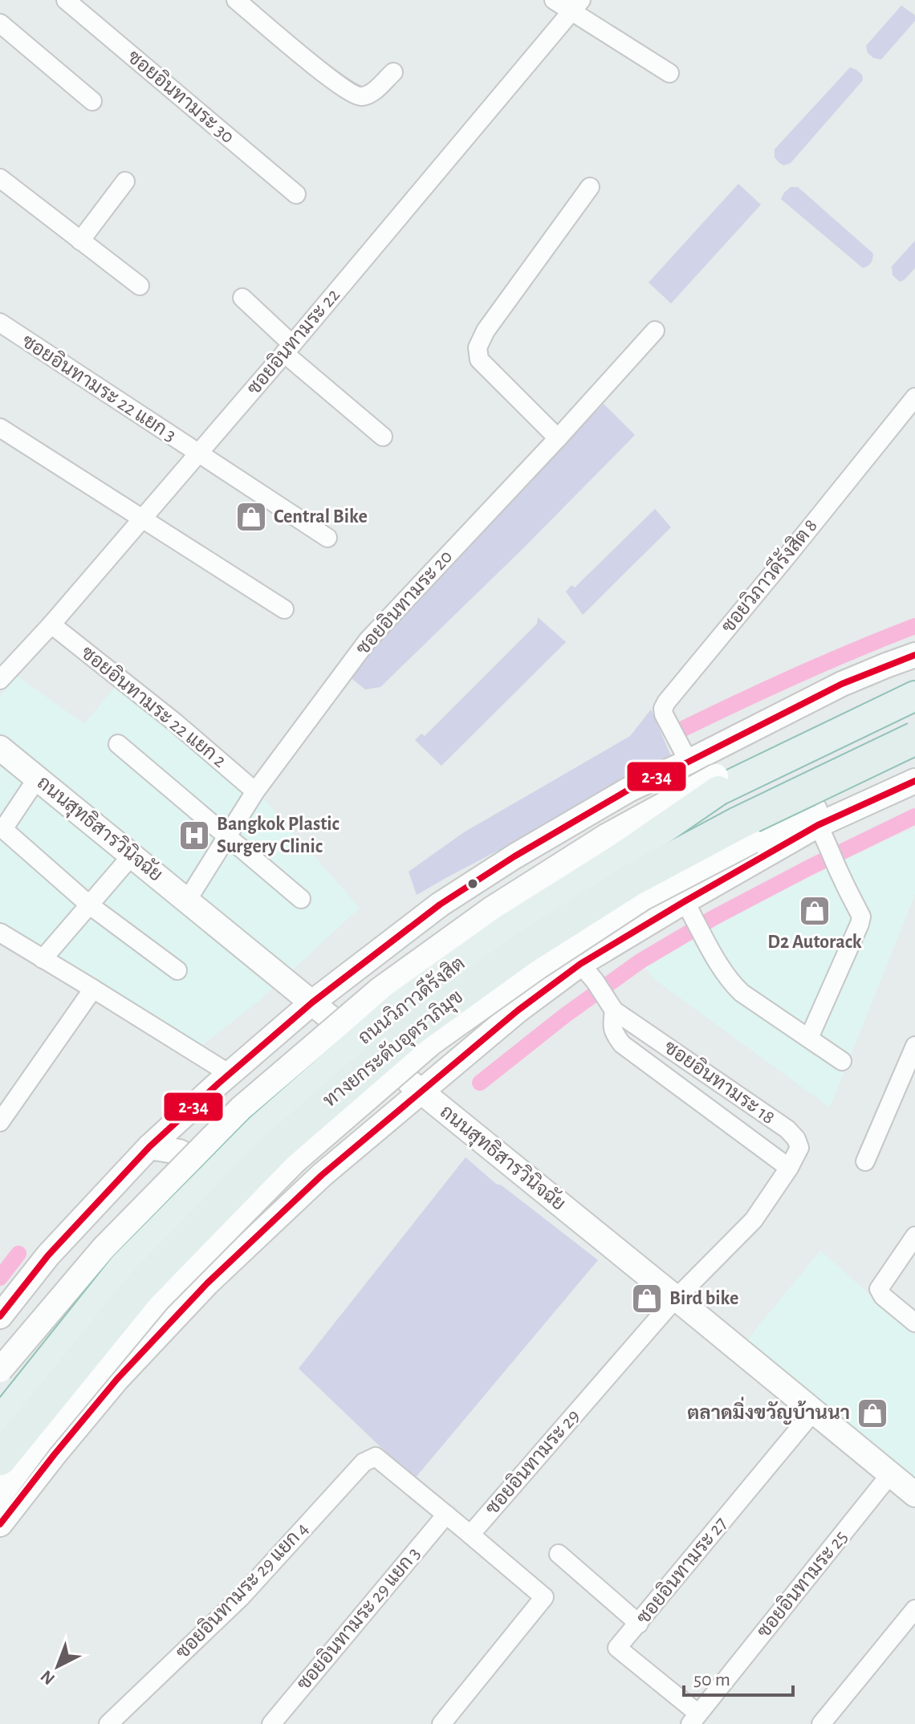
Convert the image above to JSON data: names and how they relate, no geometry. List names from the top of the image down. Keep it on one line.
{"streets":{"highway":["ถนนวิภาวดีรังสิต","ทางยกระดับอุตราภิมุข"],"main road":["ถนนสุทธิสารวินิจฉัย"],"street":["ซอยอินทามระ 30","ซอยอินทามระ 22","ซอยอินทามระ 22 แยก 3","ซอยวิภาวดีรังสิต 8","ซอยอินทามระ 20","ซอยอินทามระ 22 แยก 2","ซอยอินทามระ 18","ซอยอินทามระ 29","ซอยอินทามระ 27","ซอยอินทามระ 25","ซอยอินทามระ 29 แยก 4","ซอยอินทามระ 29 แยก 3"]},"crossings":[["ซอยอินทามระ 22","ซอยอินทามระ 22 แยก 3"],["ซอยอินทามระ 22","ซอยอินทามระ 22 แยก 2"],["ซอยอินทามระ 20","ซอยอินทามระ 22 แยก 2"],["ซอยอินทามระ 20","ถนนสุทธิสารวินิจฉัย"],["ถนนสุทธิสารวินิจฉัย","ซอยอินทามระ 18"],["ถนนสุทธิสารวินิจฉัย","ซอยอินทามระ 29"],["ถนนสุทธิสารวินิจฉัย","ซอยอินทามระ 27"],["ถนนสุทธิสารวินิจฉัย","ซอยอินทามระ 25"],["ซอยอินทามระ 18","ซอยอินทามระ 29"],["ซอยอินทามระ 27","ซอยอินทามระ 25"],["ซอยอินทามระ 29 แยก 4","ซอยอินทามระ 29 แยก 3"]],"places":{"shop":["Central Bike","D2 Autorack","Bird bike","ตลาดมิ่งขวัญบ้านนา"],"hospital":["Bangkok Plastic Surgery Clinic"]},"lines":["transit line 2-34"],"scale_bar":"50 m","north":"bottom left"}
